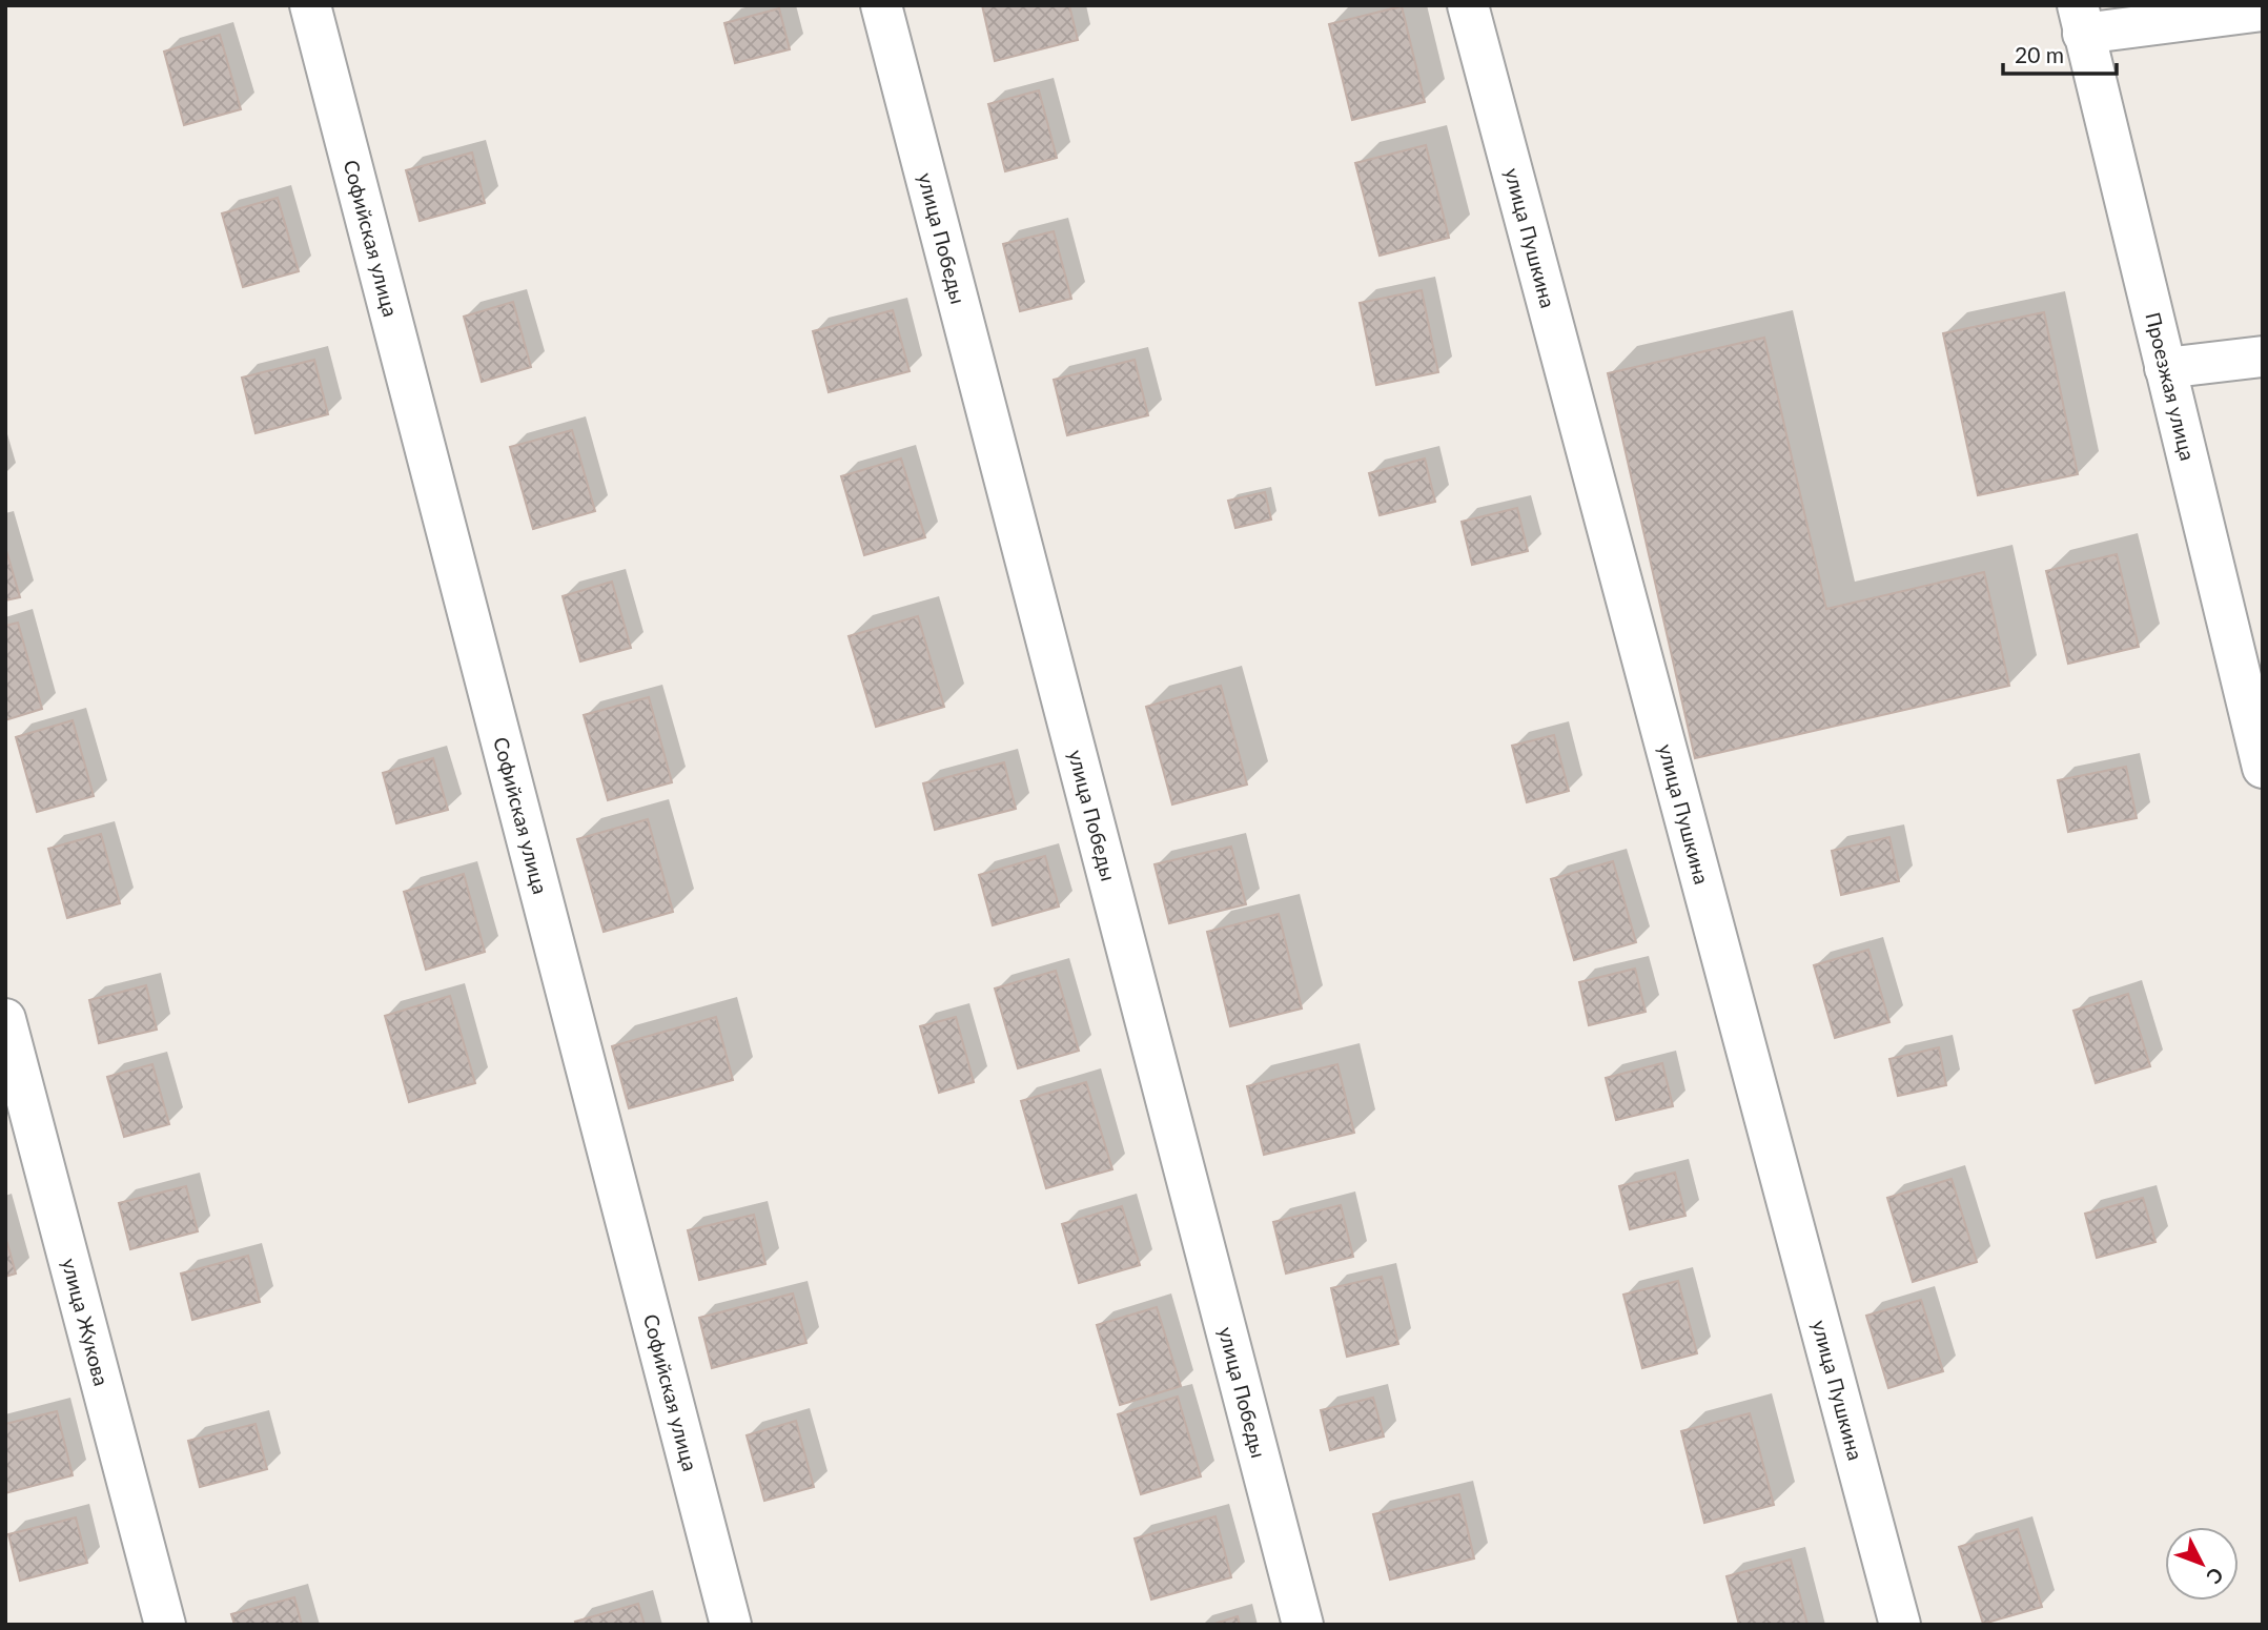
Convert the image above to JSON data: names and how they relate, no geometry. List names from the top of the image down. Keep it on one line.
{"streets":{"street":["Софийская улица","улица Победы","улица Пушкина","Проезжая улица","улица Жукова"]},"scale_bar":"20 m","north":"bottom right"}
